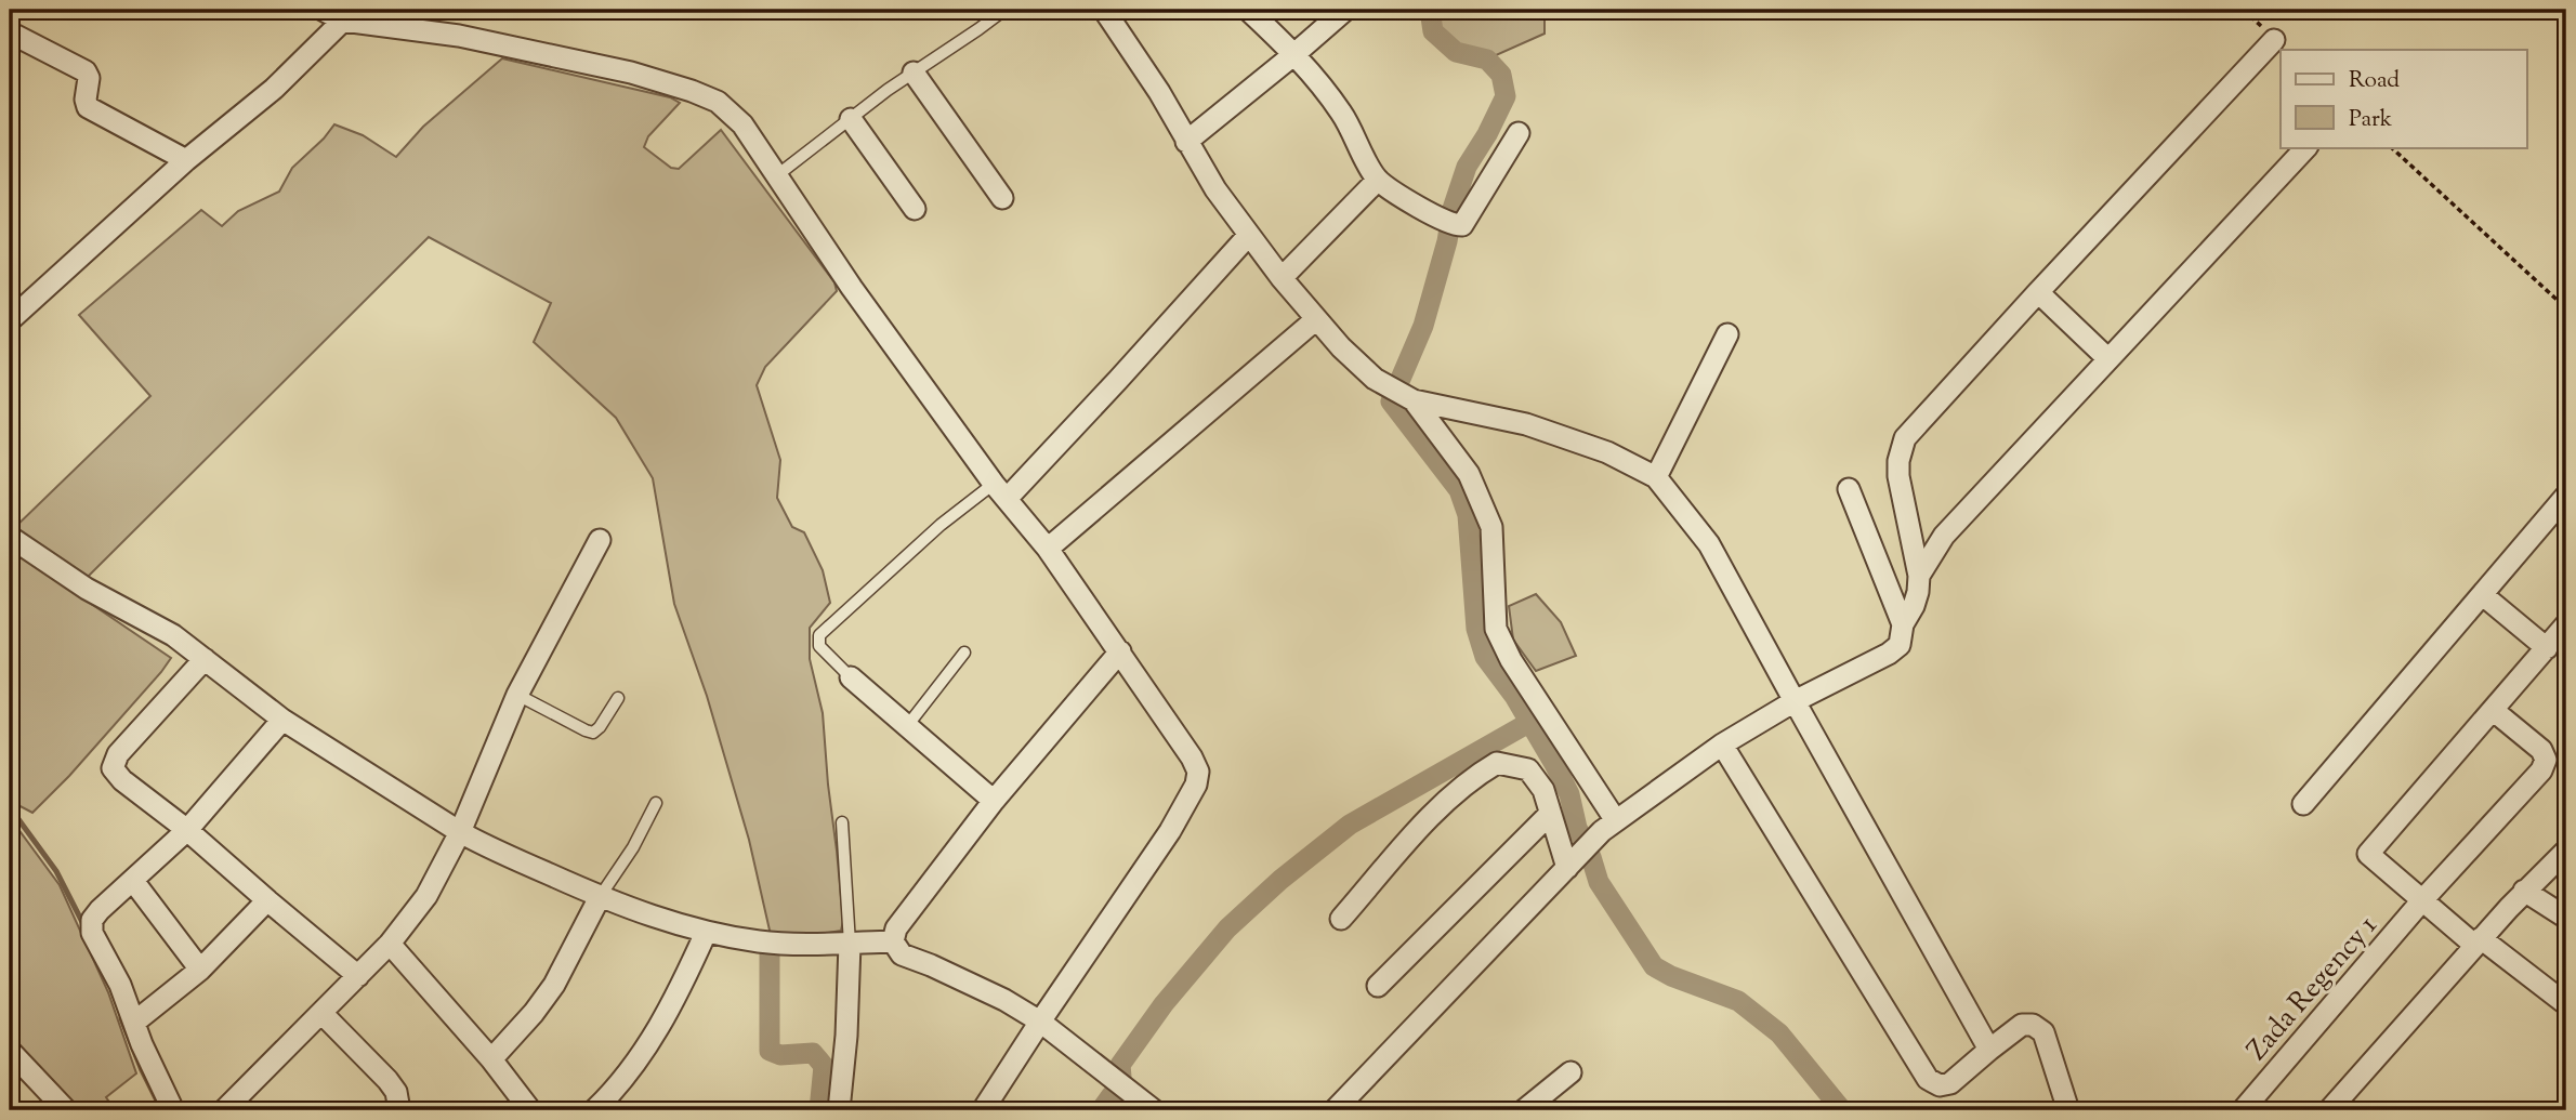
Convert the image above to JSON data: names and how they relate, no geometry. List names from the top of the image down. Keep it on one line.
{"streets":{"street":["Zada Regency 1"]},"legend":["Road","Park"]}
